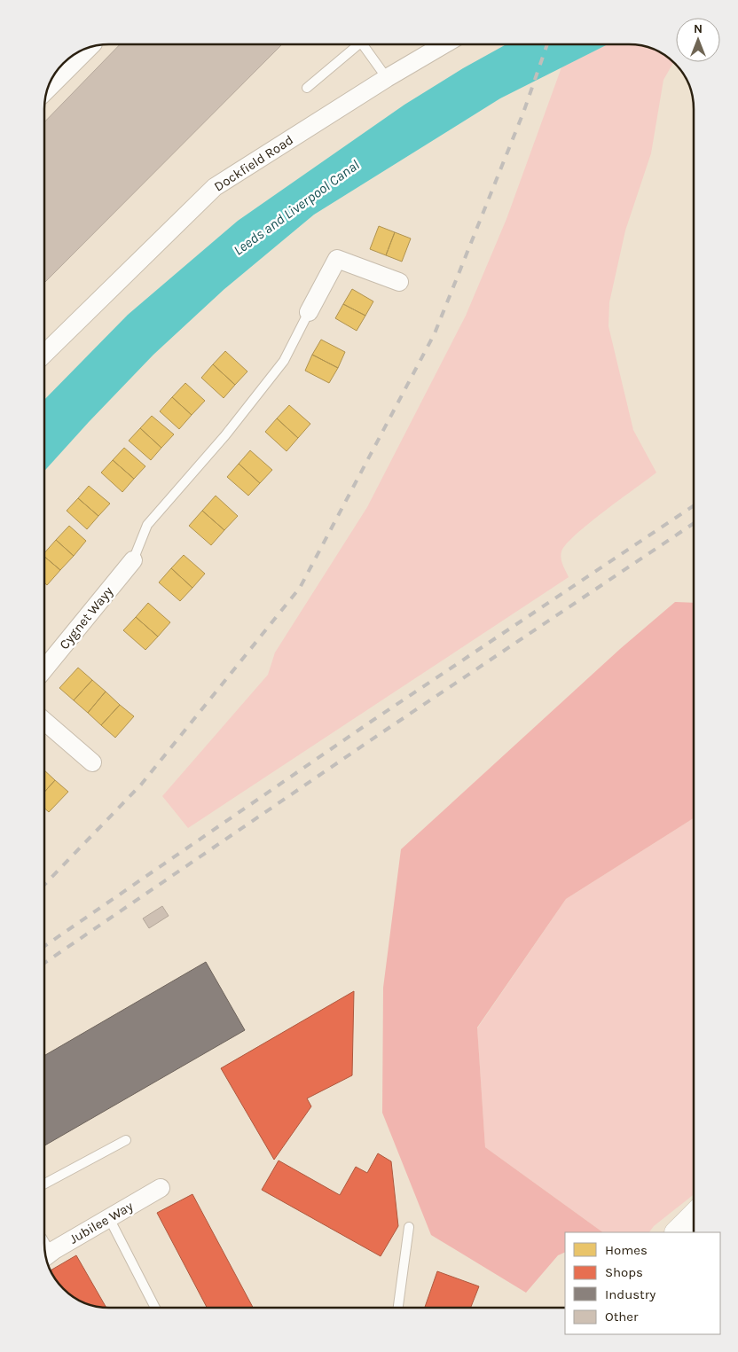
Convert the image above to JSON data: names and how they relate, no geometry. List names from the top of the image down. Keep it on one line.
{"streets":{"street":["Dockfield Road","Cygnet Wayy","Jubilee Way"]},"water":["Leeds and Liverpool Canal"],"legend":["Homes","Shops","Industry","Other"],"north":"top"}
